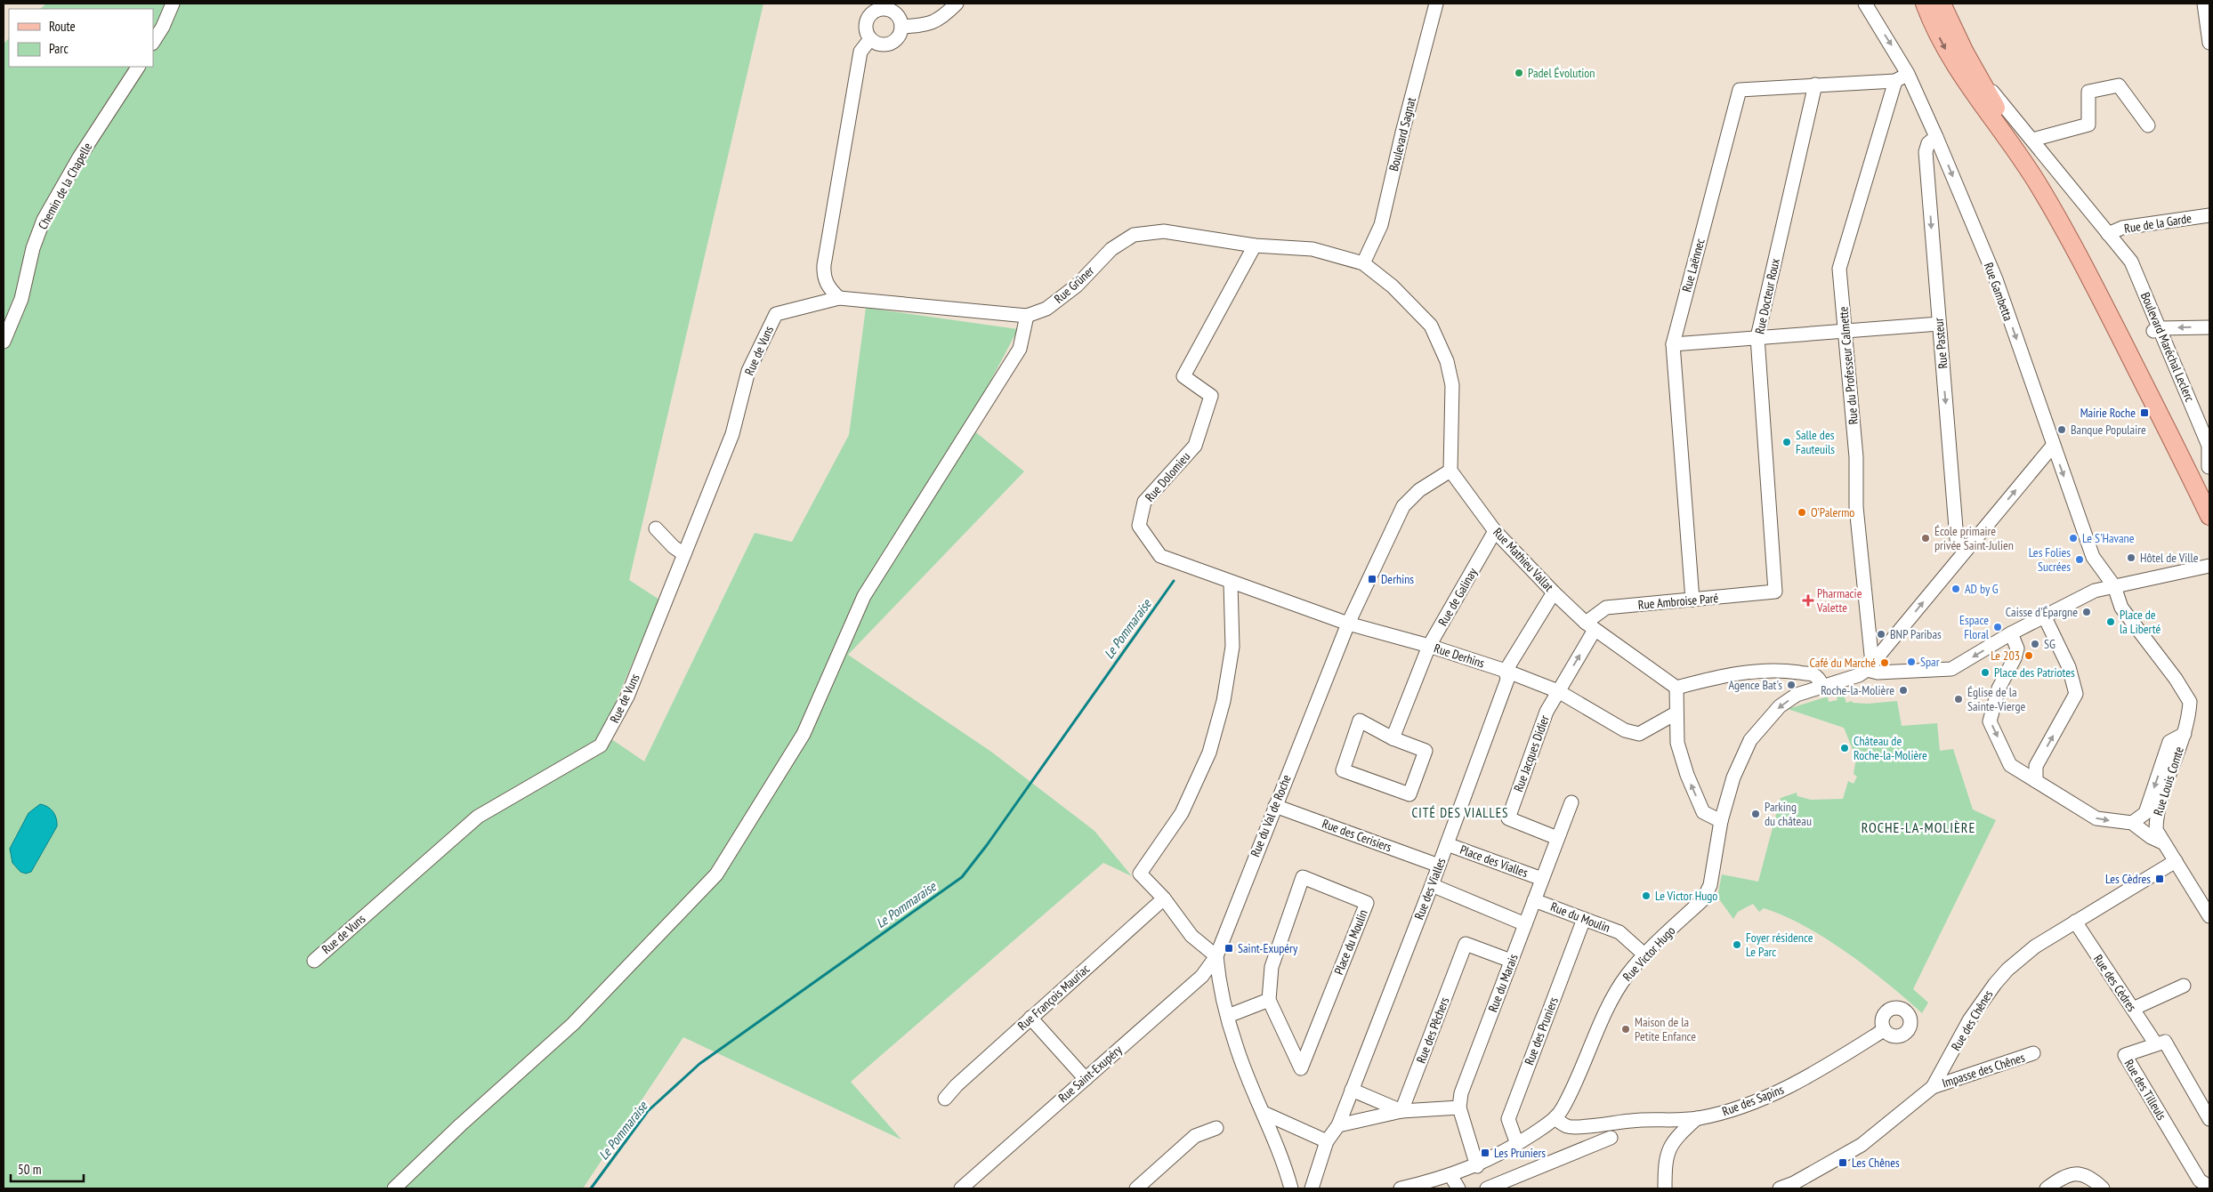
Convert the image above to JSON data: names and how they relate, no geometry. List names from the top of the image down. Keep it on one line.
{"streets":{"street":["Boulevard Sagnat","Chemin de la Chapelle","Rue de la Garde","Rue Laënnec","Rue Grüner","Rue Gambetta","Rue Docteur Roux","Rue Pasteur","Boulevard Maréchal Leclerc","Rue de Vuns","Rue du Professeur Calmette","Rue Dolomieu","Rue Mathieu Vallat","Rue de Galinay","Rue Ambroise Paré","Rue Derhins","Rue Jacques Didier","Rue Louis Comte","Rue du Val de Roche","Rue des Cerisiers","Place des Vialles","Rue des Vialles","Rue du Moulin","Place du Moulin","Rue Victor Hugo","Rue du Marais","Rue des Cèdres","Rue François Mauriac","Rue des Chênes","Rue des Pêchers","Rue des Pruniers","Impasse des Chênes","Rue Saint-Exupéry","Rue des Tilleuls","Rue des Sapins"]},"crossings":[["Boulevard Sagnat","Rue Grüner"],["Rue de la Garde","Boulevard Maréchal Leclerc"],["Rue Laënnec","Rue Docteur Roux"],["Rue Laënnec","Rue du Professeur Calmette"],["Rue Laënnec","Rue Ambroise Paré"],["Rue Grüner","Rue de Vuns"],["Rue Grüner","Rue Dolomieu"],["Rue Gambetta","Rue Pasteur"],["Rue Gambetta","Rue Louis Comte"],["Rue Docteur Roux","Rue Ambroise Paré"],["Rue du Professeur Calmette","Rue Victor Hugo"],["Rue Dolomieu","Rue Derhins"],["Rue Mathieu Vallat","Rue de Galinay"],["Rue Mathieu Vallat","Rue Ambroise Paré"],["Rue Mathieu Vallat","Rue du Val de Roche"],["Rue Mathieu Vallat","Rue des Vialles"],["Rue de Galinay","Rue Derhins"],["Rue Derhins","Rue Jacques Didier"],["Rue Derhins","Rue du Val de Roche"],["Rue Derhins","Rue des Vialles"],["Rue Jacques Didier","Rue du Marais"],["Rue du Val de Roche","Rue des Cerisiers"],["Rue du Val de Roche","Rue Saint-Exupéry"],["Rue des Cerisiers","Rue des Vialles"],["Place des Vialles","Rue des Vialles"],["Place des Vialles","Rue du Marais"],["Rue du Moulin","Rue Victor Hugo"],["Rue du Moulin","Rue du Marais"],["Rue du Moulin","Rue des Pruniers"],["Rue Victor Hugo","Rue du Marais"],["Rue Victor Hugo","Rue des Pruniers"],["Rue Victor Hugo","Rue des Sapins"],["Rue du Marais","Rue des Pêchers"],["Rue des Cèdres","Rue des Chênes"],["Rue des Cèdres","Rue des Tilleuls"],["Rue des Chênes","Impasse des Chênes"]],"one_way":["Rue Gambetta","Rue Pasteur"],"districts":["CITÉ DES VIALLES","ROCHE-LA-MOLIÈRE"],"water":["Le Pommaraise"],"places":{"other":["Padel Évolution","Banque Populaire","Salle des Fauteuils","O'Palermo","École primaire privée Saint-Julien","Le S'Havane","Hôtel de Ville","Les Folies Sucrées","AD by G","Caisse d'Épargne","Place de la Liberté","Espace Floral","BNP Paribas","SG","Le 203","Spar","Café du Marché","Place des Patriotes","Agence Bat's","Roche-la-Molière","Église de la Sainte-Vierge","Château de Roche-la-Molière","Parking du château","Le Victor Hugo","Foyer résidence Le Parc","Maison de la Petite Enfance"],"transit":["Mairie Roche","Derhins","Les Cèdres","Saint-Exupéry","Les Pruniers","Les Chênes"],"health":["Pharmacie Valette"]},"legend":["Route","Parc"],"scale_bar":"50 m"}
